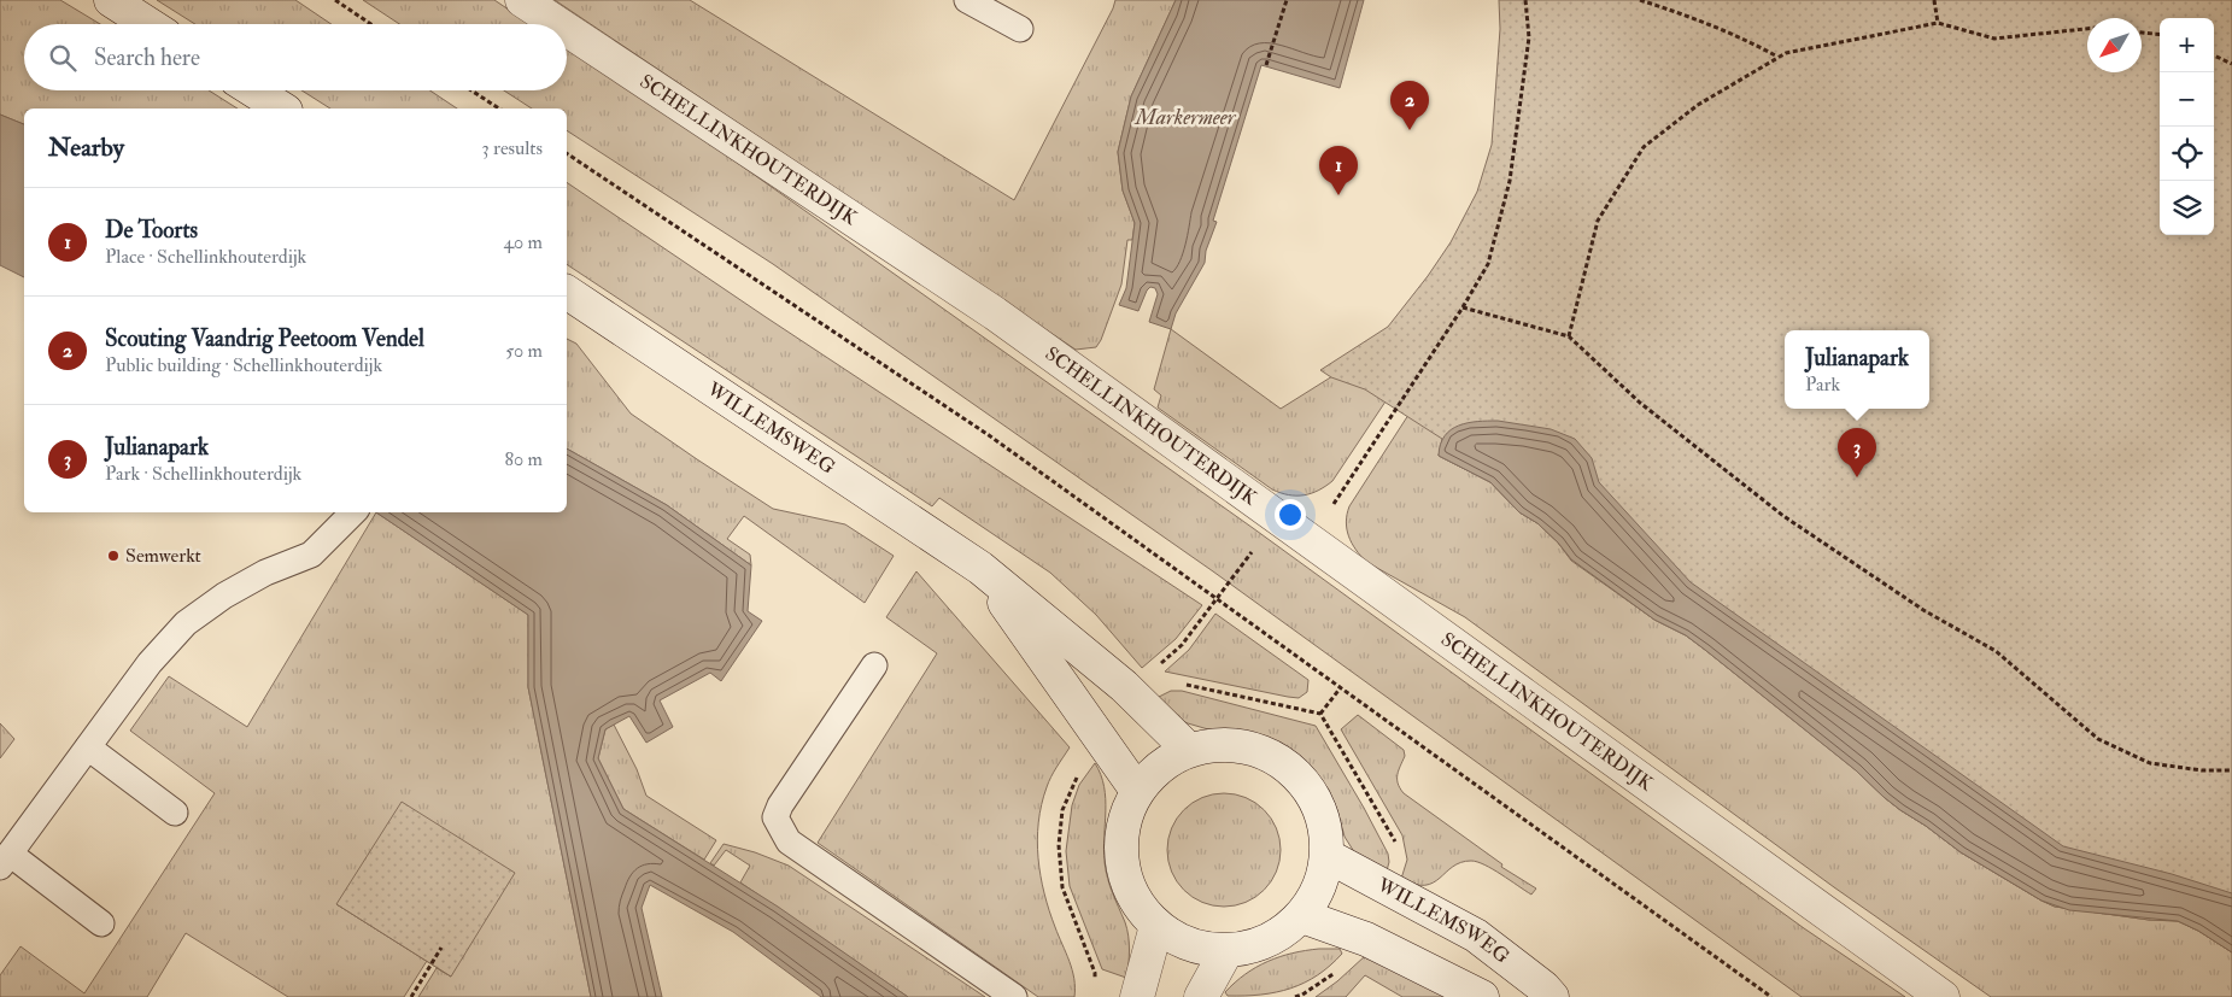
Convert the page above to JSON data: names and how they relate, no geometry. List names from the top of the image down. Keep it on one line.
{"streets":{"street":["SCHELLINKHOUTERDIJK","WILLEMSWEG"]},"water":["Markermeer"],"places":["Semwerkt"],"north":"bottom left","page":{"map_buttons":["+","−"],"search":"Search here","pins":["2","1","3"],"heading":["Nearby","3 results"],"list":[{"mark":"1","name":"De Toorts","note":"Place · Schellinkhouterdijk","value":"40 m"},{"mark":"2","name":"Scouting Vaandrig Peetoom Vendel","note":"Public building · Schellinkhouterdijk","value":"50 m"},{"mark":"3","name":"Julianapark","note":"Park · Schellinkhouterdijk","value":"80 m"}],"popup":["Julianapark","Park"]}}
